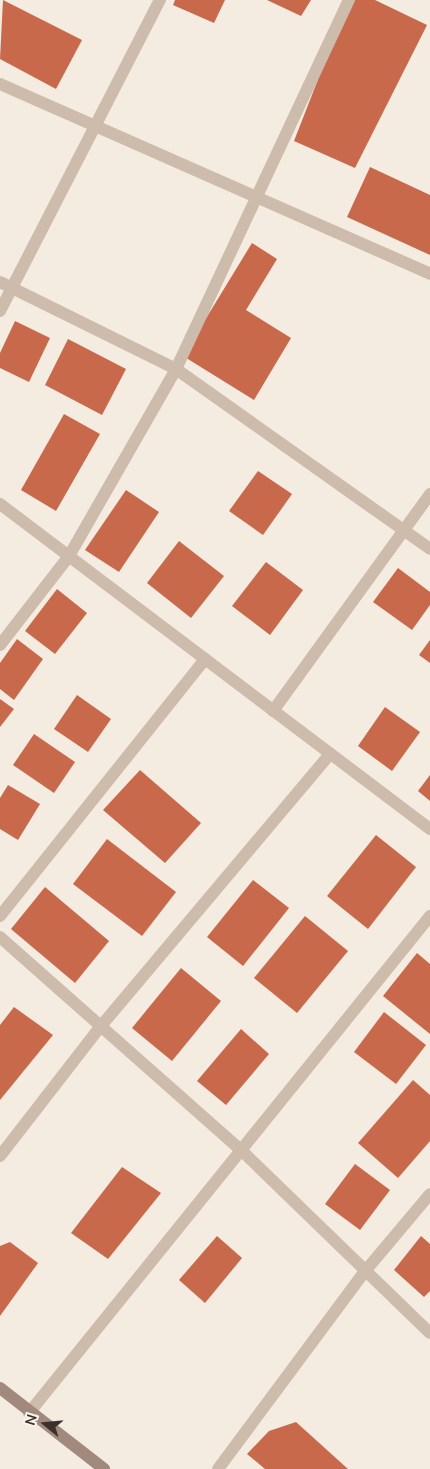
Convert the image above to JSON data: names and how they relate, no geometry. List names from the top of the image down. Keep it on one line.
{"north":"left"}
